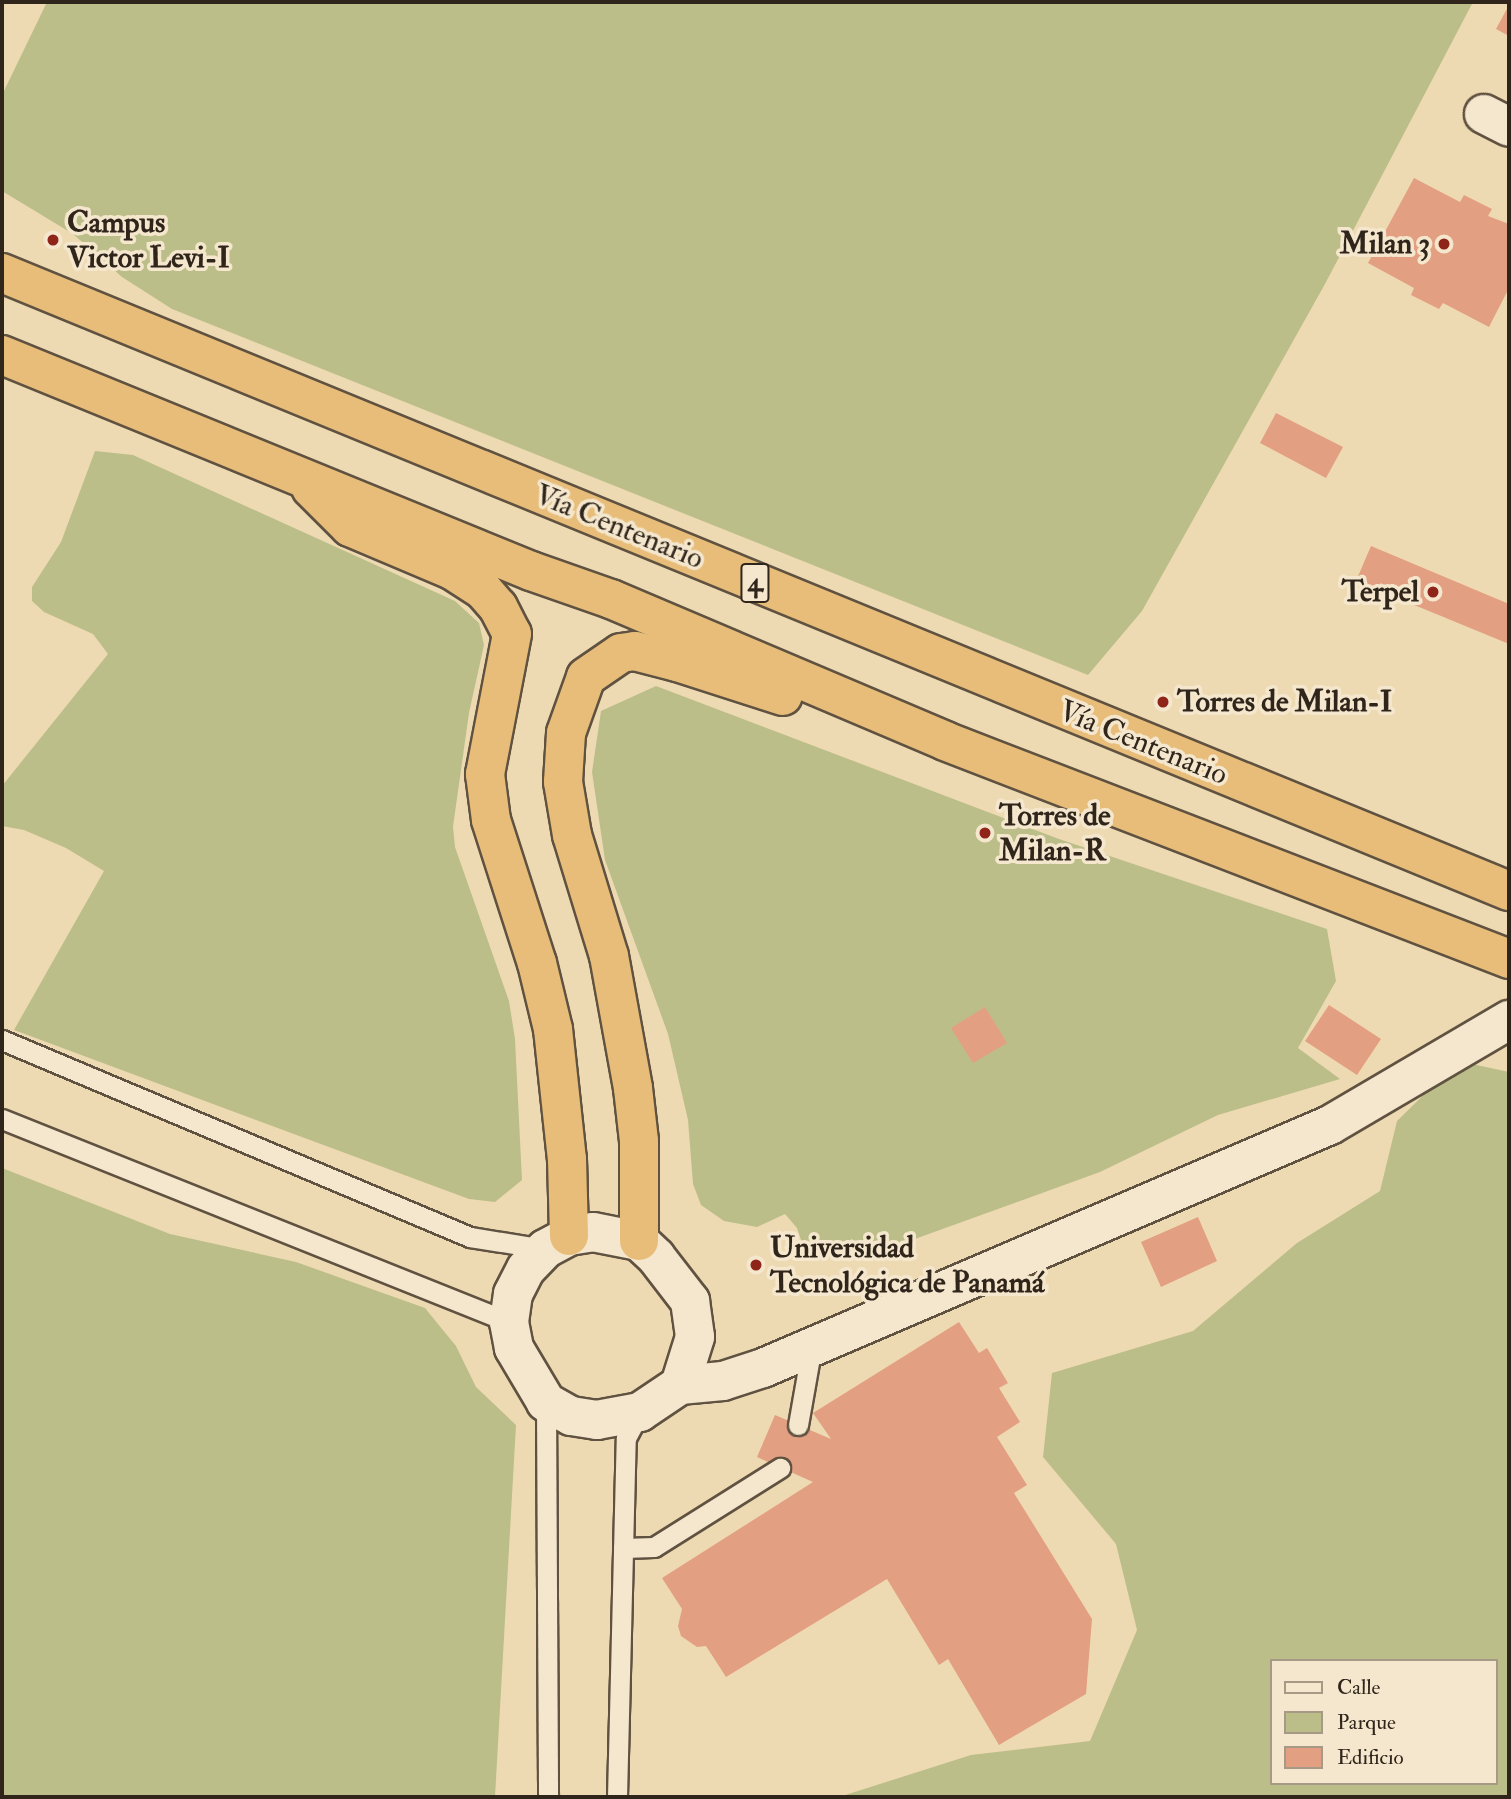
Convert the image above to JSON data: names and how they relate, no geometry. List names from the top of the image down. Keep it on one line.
{"streets":{"highway":["Vía Centenario","4"]},"places":["Campus Victor Levi-I","Milan 3","Terpel","Torres de Milan-I","Torres de Milan-R","Universidad Tecnológica de Panamá"],"legend":["Calle","Parque","Edificio"]}
